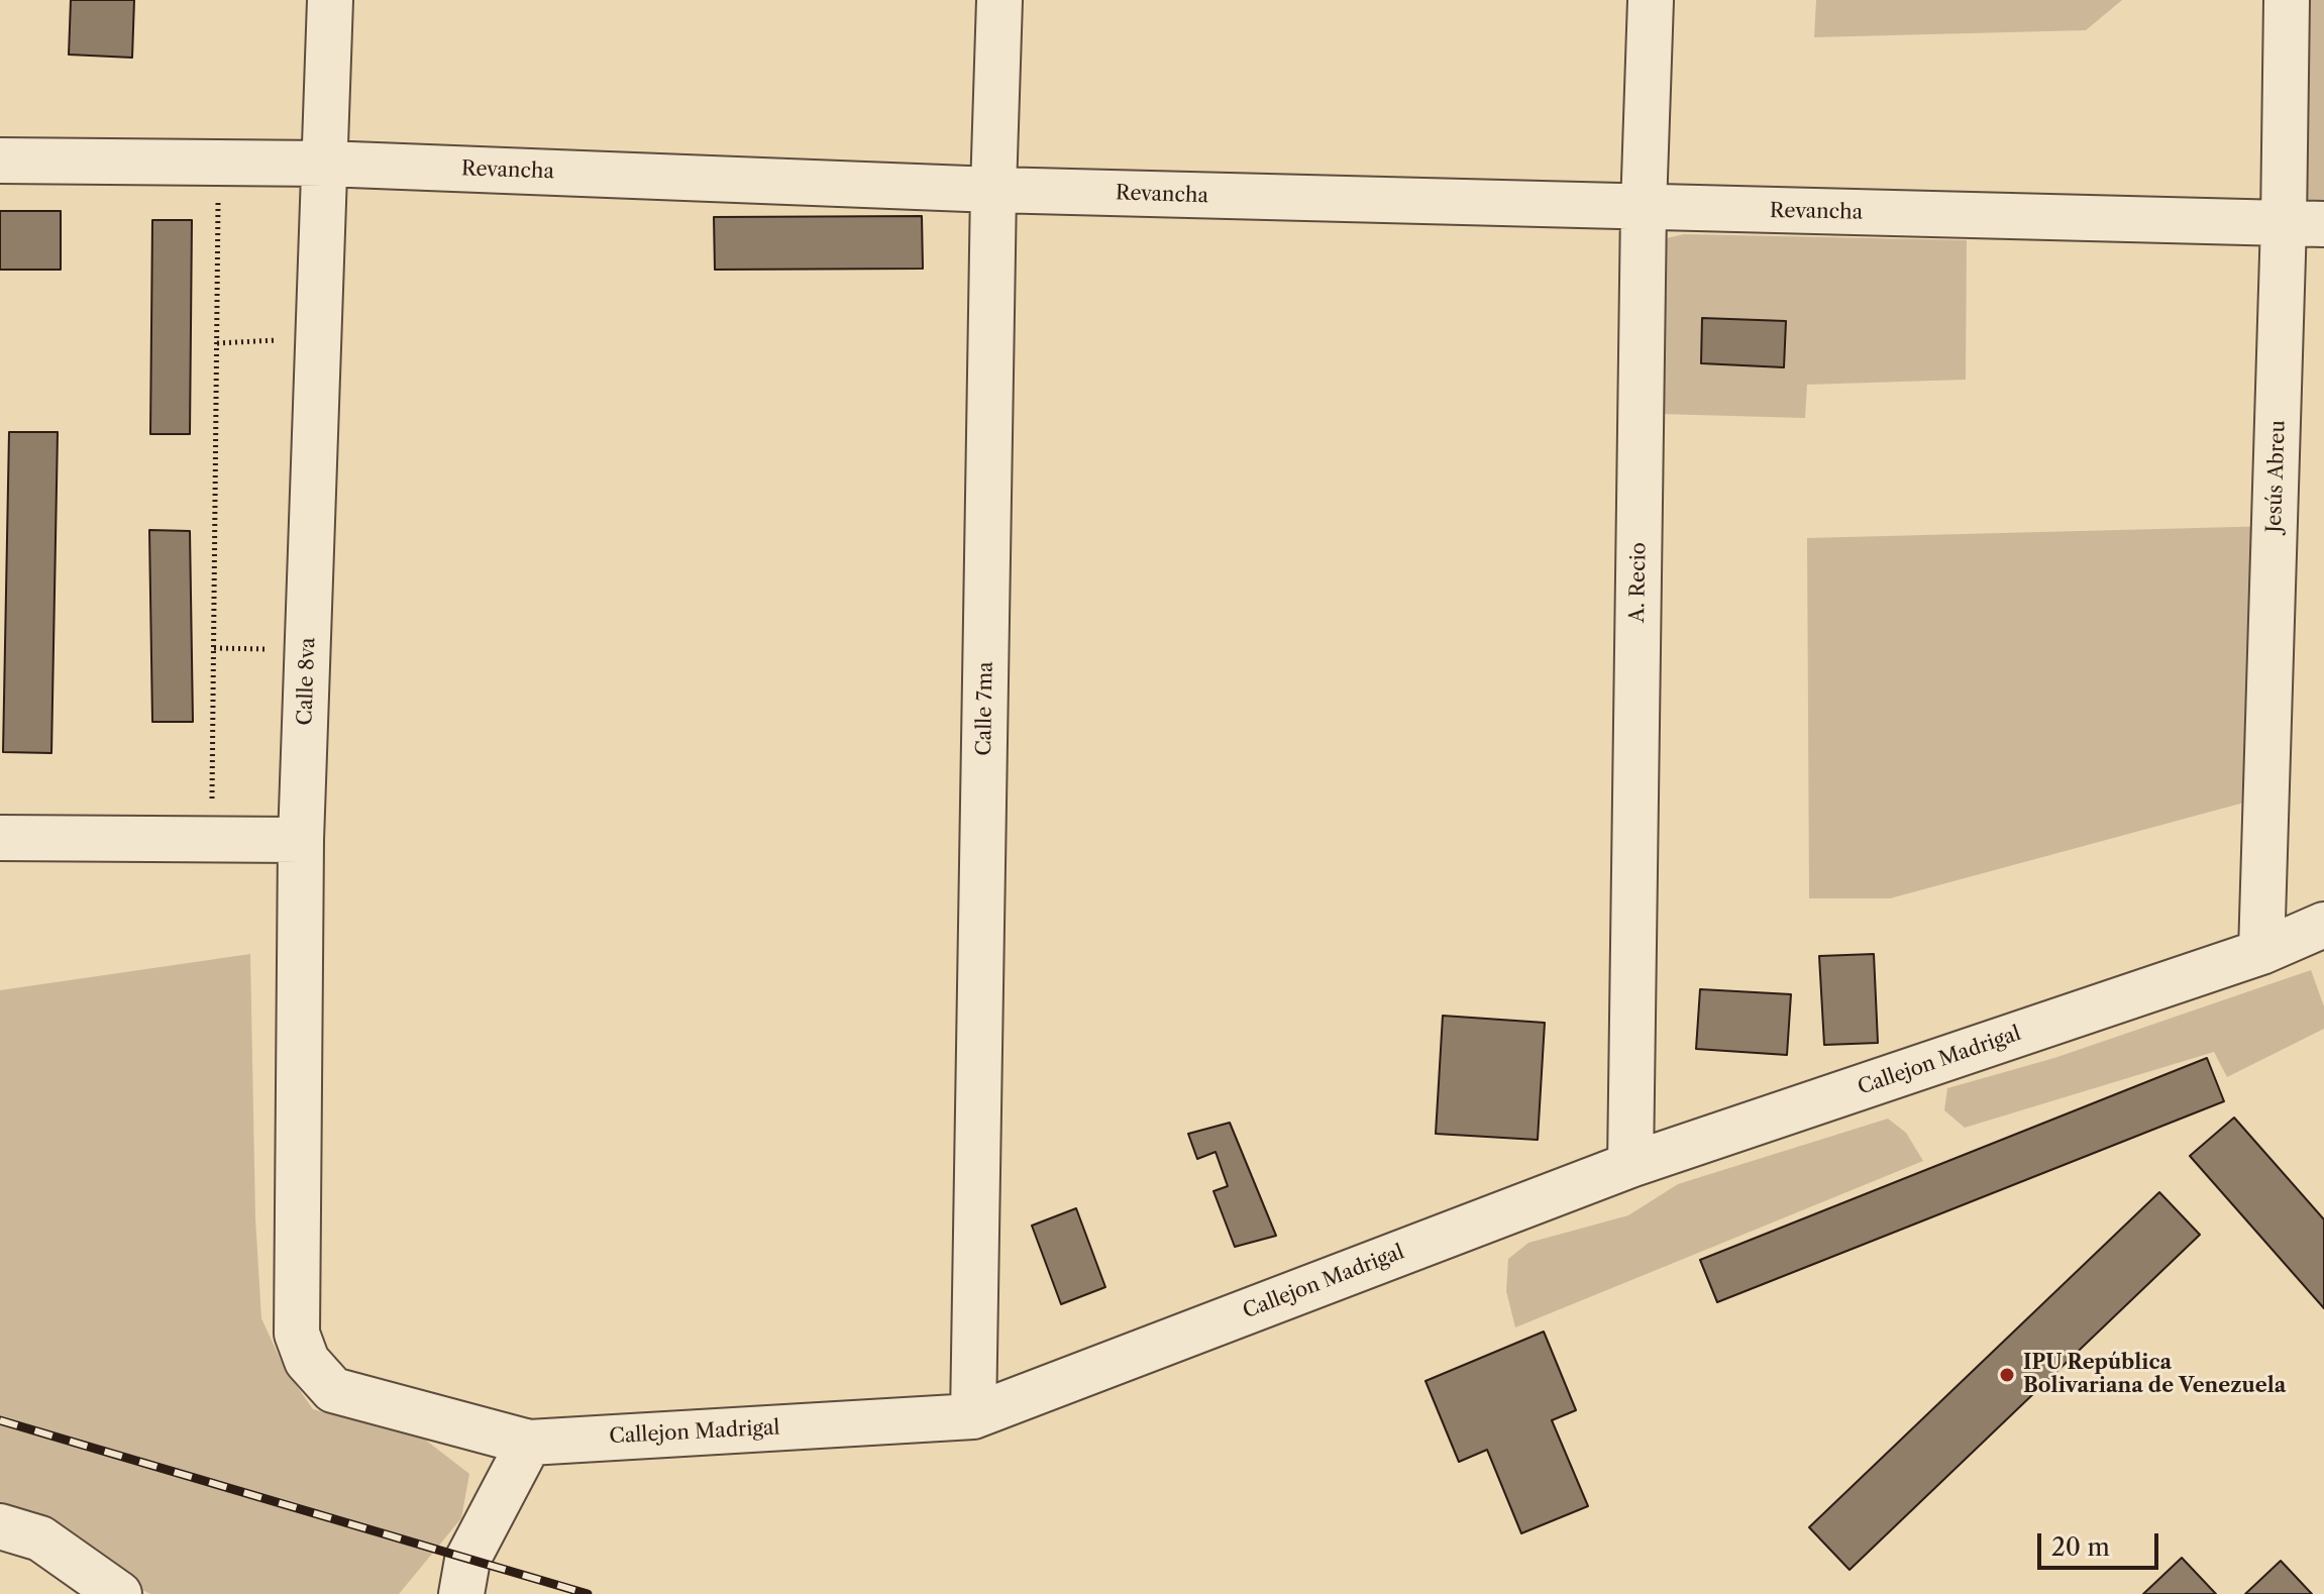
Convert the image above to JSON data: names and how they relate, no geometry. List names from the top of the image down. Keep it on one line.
{"streets":{"street":["Revancha","Jesús Abreu","A. Recio","Calle 8va","Calle 7ma","Callejon Madrigal"]},"crossings":[["Revancha","Jesús Abreu"],["Revancha","A. Recio"],["Revancha","Calle 8va"],["Revancha","Calle 7ma"],["Jesús Abreu","Callejon Madrigal"],["A. Recio","Callejon Madrigal"],["Calle 8va","Callejon Madrigal"],["Calle 7ma","Callejon Madrigal"]],"places":["IPU República Bolivariana de Venezuela"],"scale_bar":"20 m"}
